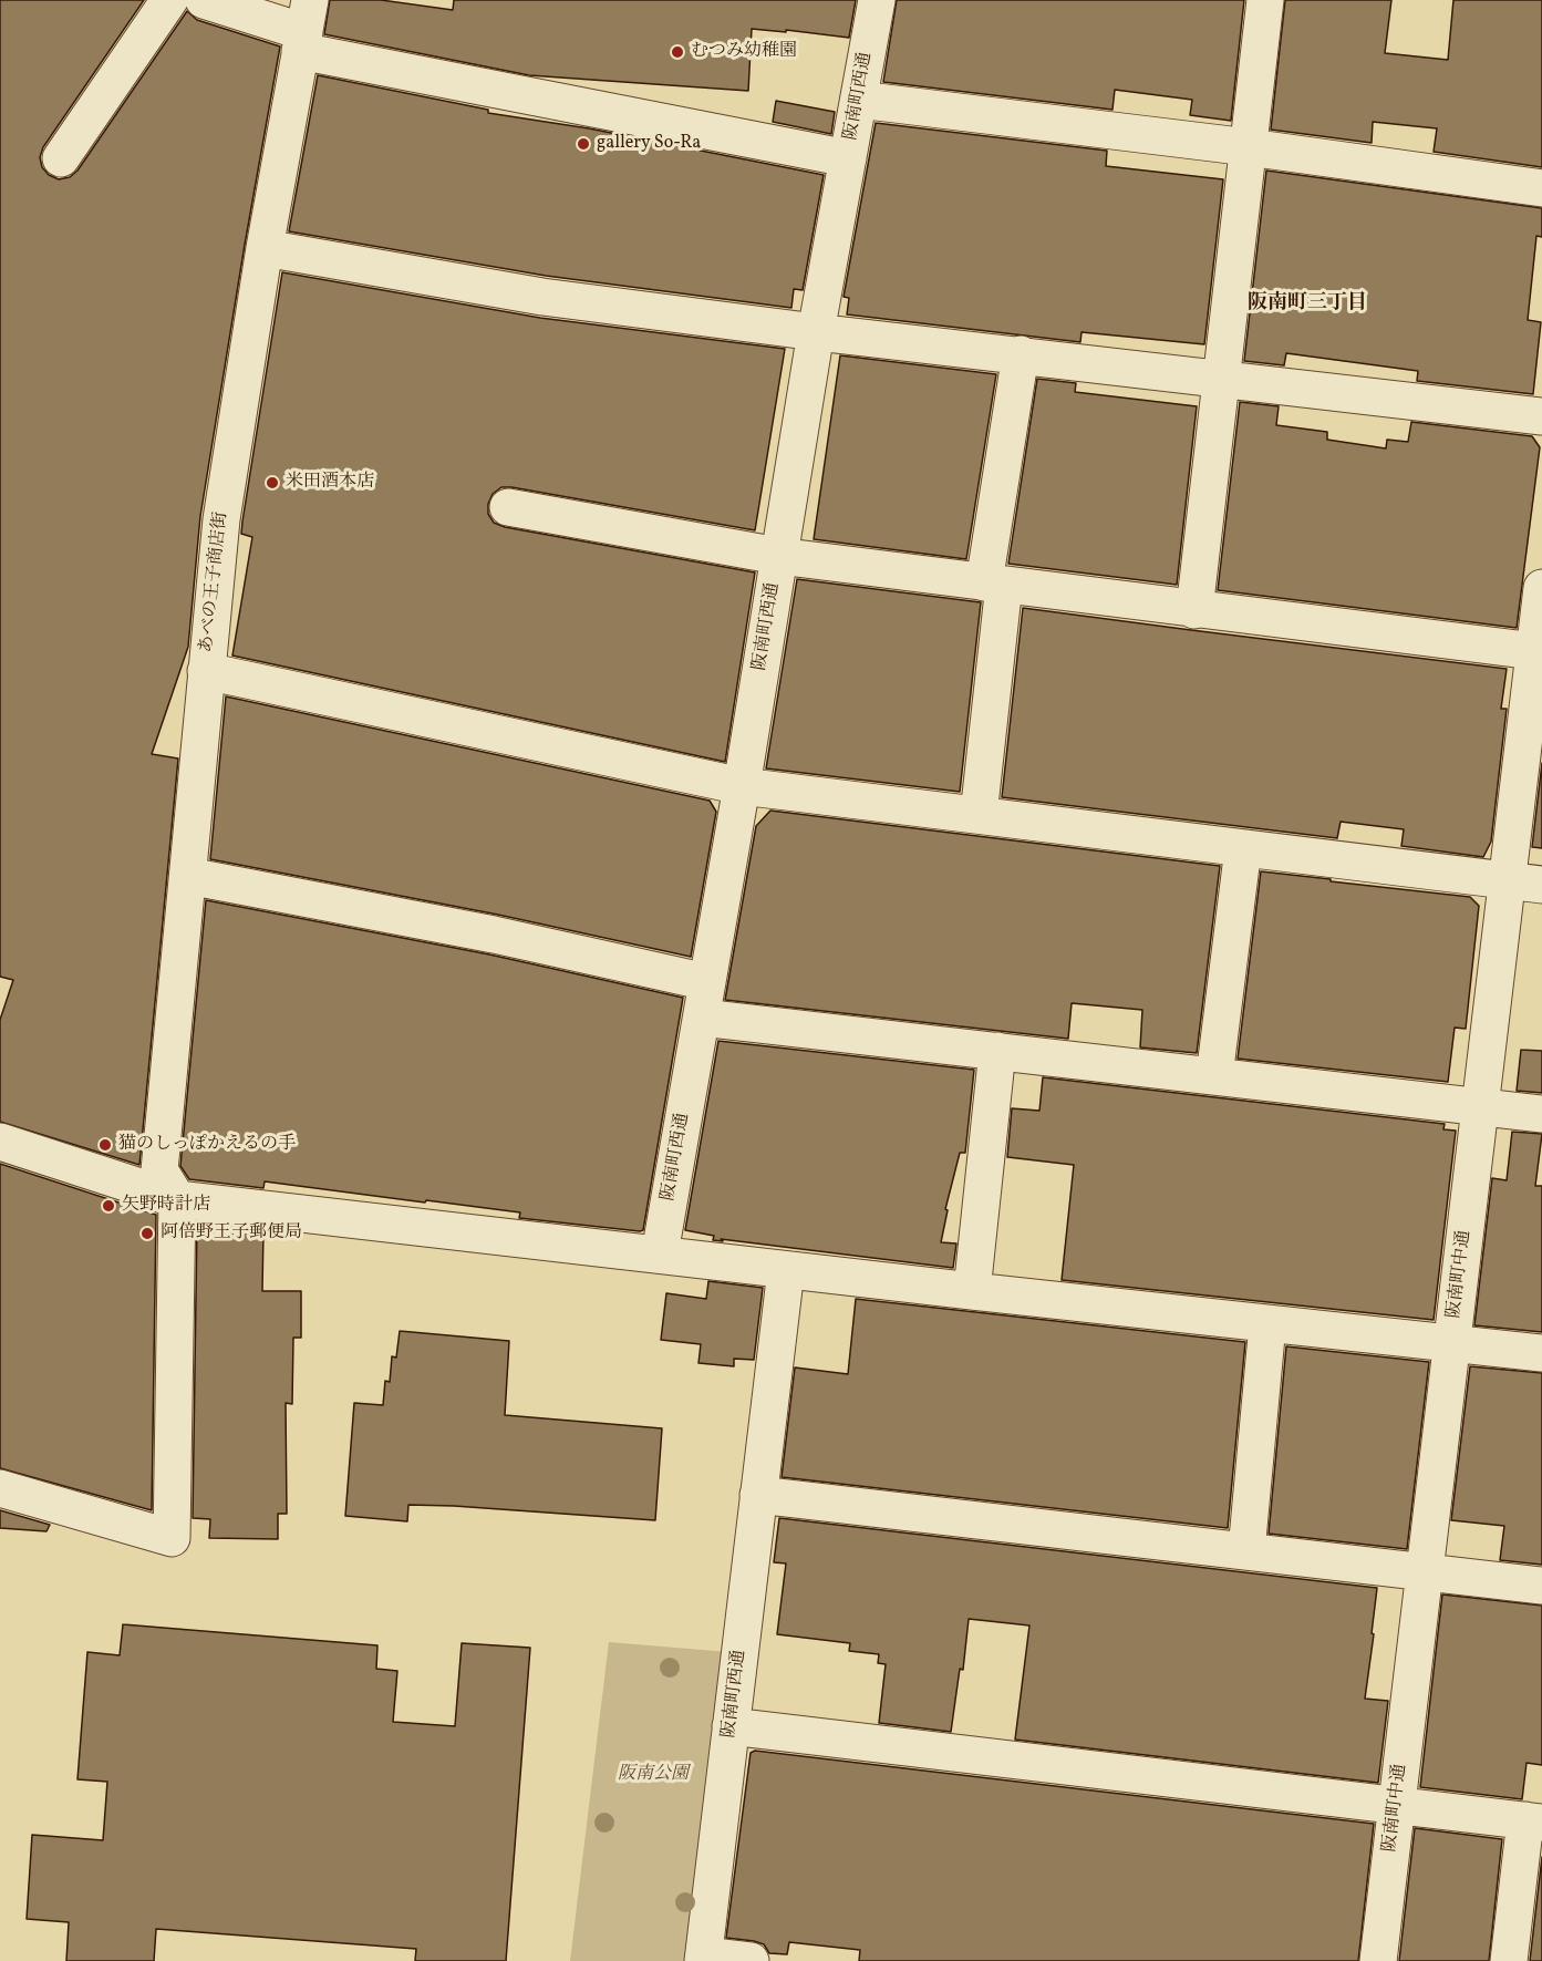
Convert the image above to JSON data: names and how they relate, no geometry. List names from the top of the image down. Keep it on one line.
{"streets":{"street":["阪南町西通","あべの王子商店街","阪南町中通"]},"districts":["阪南町三丁目"],"parks":["阪南公園"],"places":["むつみ幼稚園","gallery So-Ra","米田酒本店","猫のしっぽかえるの手","矢野時計店","阿倍野王子郵便局"]}
